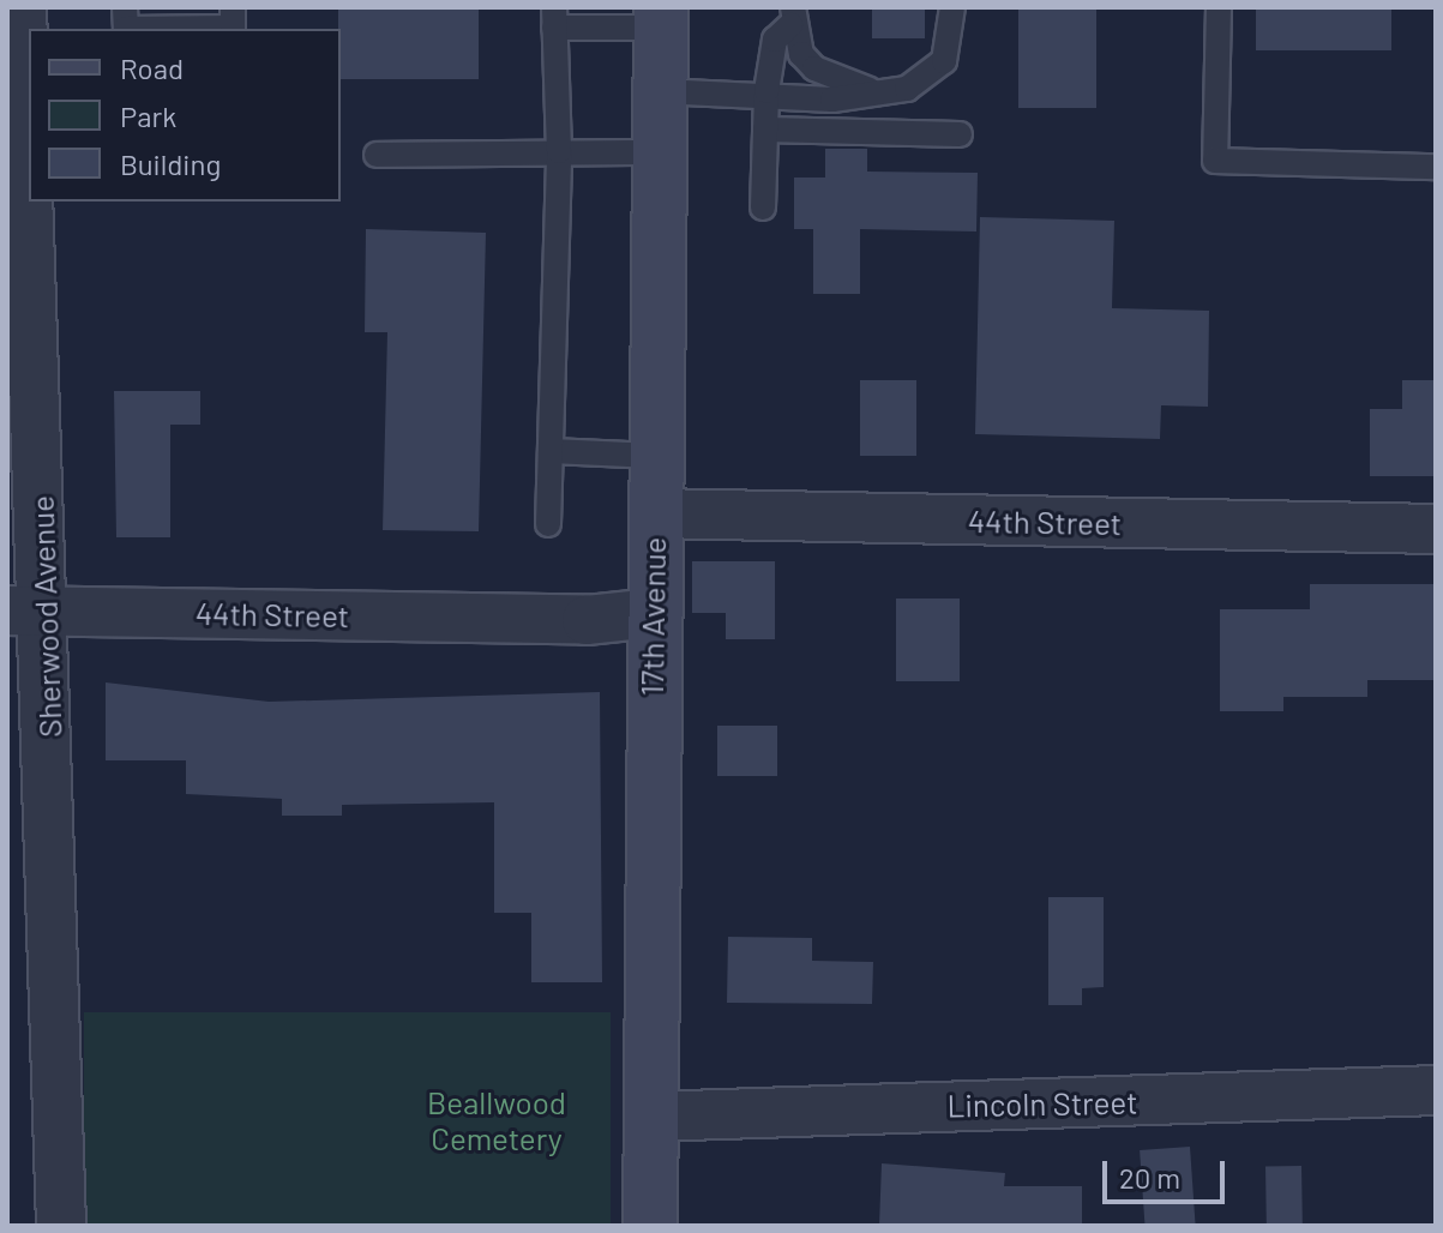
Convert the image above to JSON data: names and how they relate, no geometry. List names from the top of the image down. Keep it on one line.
{"streets":{"street":["44th Street","Sherwood Avenue","17th Avenue","Lincoln Street"]},"crossings":[["44th Street","Sherwood Avenue"],["44th Street","17th Avenue"],["17th Avenue","Lincoln Street"]],"parks":["Beallwood Cemetery"],"legend":["Road","Park","Building"],"scale_bar":"20 m"}
